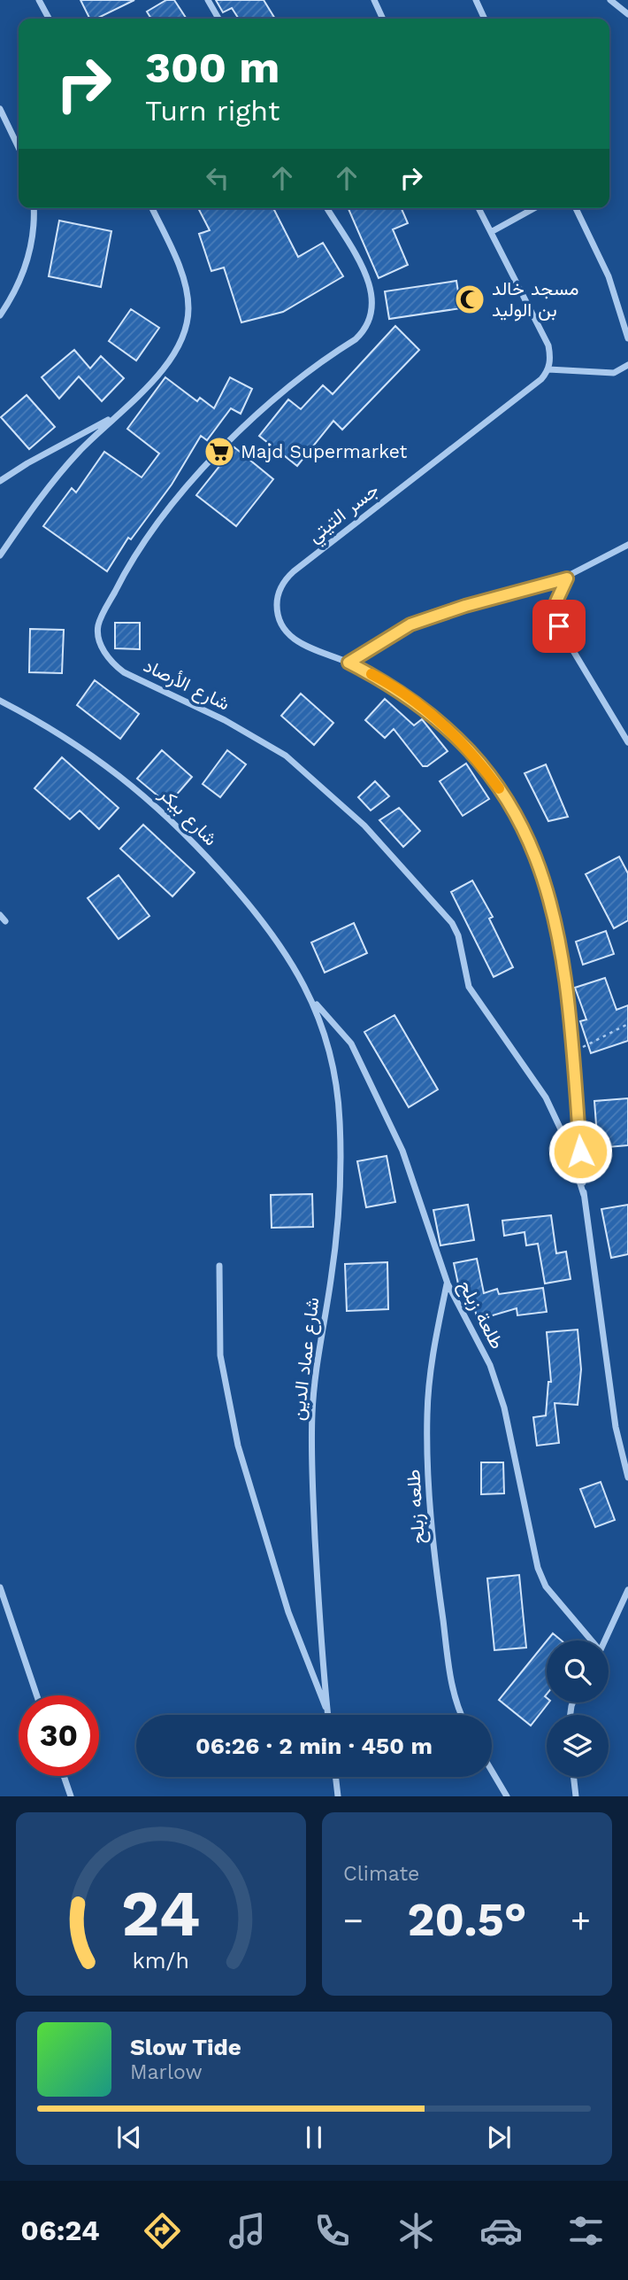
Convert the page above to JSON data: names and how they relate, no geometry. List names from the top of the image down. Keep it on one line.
{"streets":{"street":["جسر التيتي","شارع الأرصاد","شارع بيكر","طلعة زبلح","شارع عماد الدين","طلعه زبلح"]},"crossings":[["جسر التيتي","شارع الأرصاد"],["شارع بيكر","طلعة زبلح"],["شارع بيكر","شارع عماد الدين"],["طلعة زبلح","شارع عماد الدين"],["طلعة زبلح","طلعه زبلح"]],"places":{"mosque":["مسجد خالد بن الوليد"],"supermarket":["Majd Supermarket"]},"page":{"turn":["300 m","Turn right"],"limit":"30","trip":"06:26 · 2 min · 450 m","tile":"Climate","heat":["−","20.5°","+"],"song":["Slow Tide","Marlow"],"tabs":"06:24","gauge":["24","km/h"]}}
